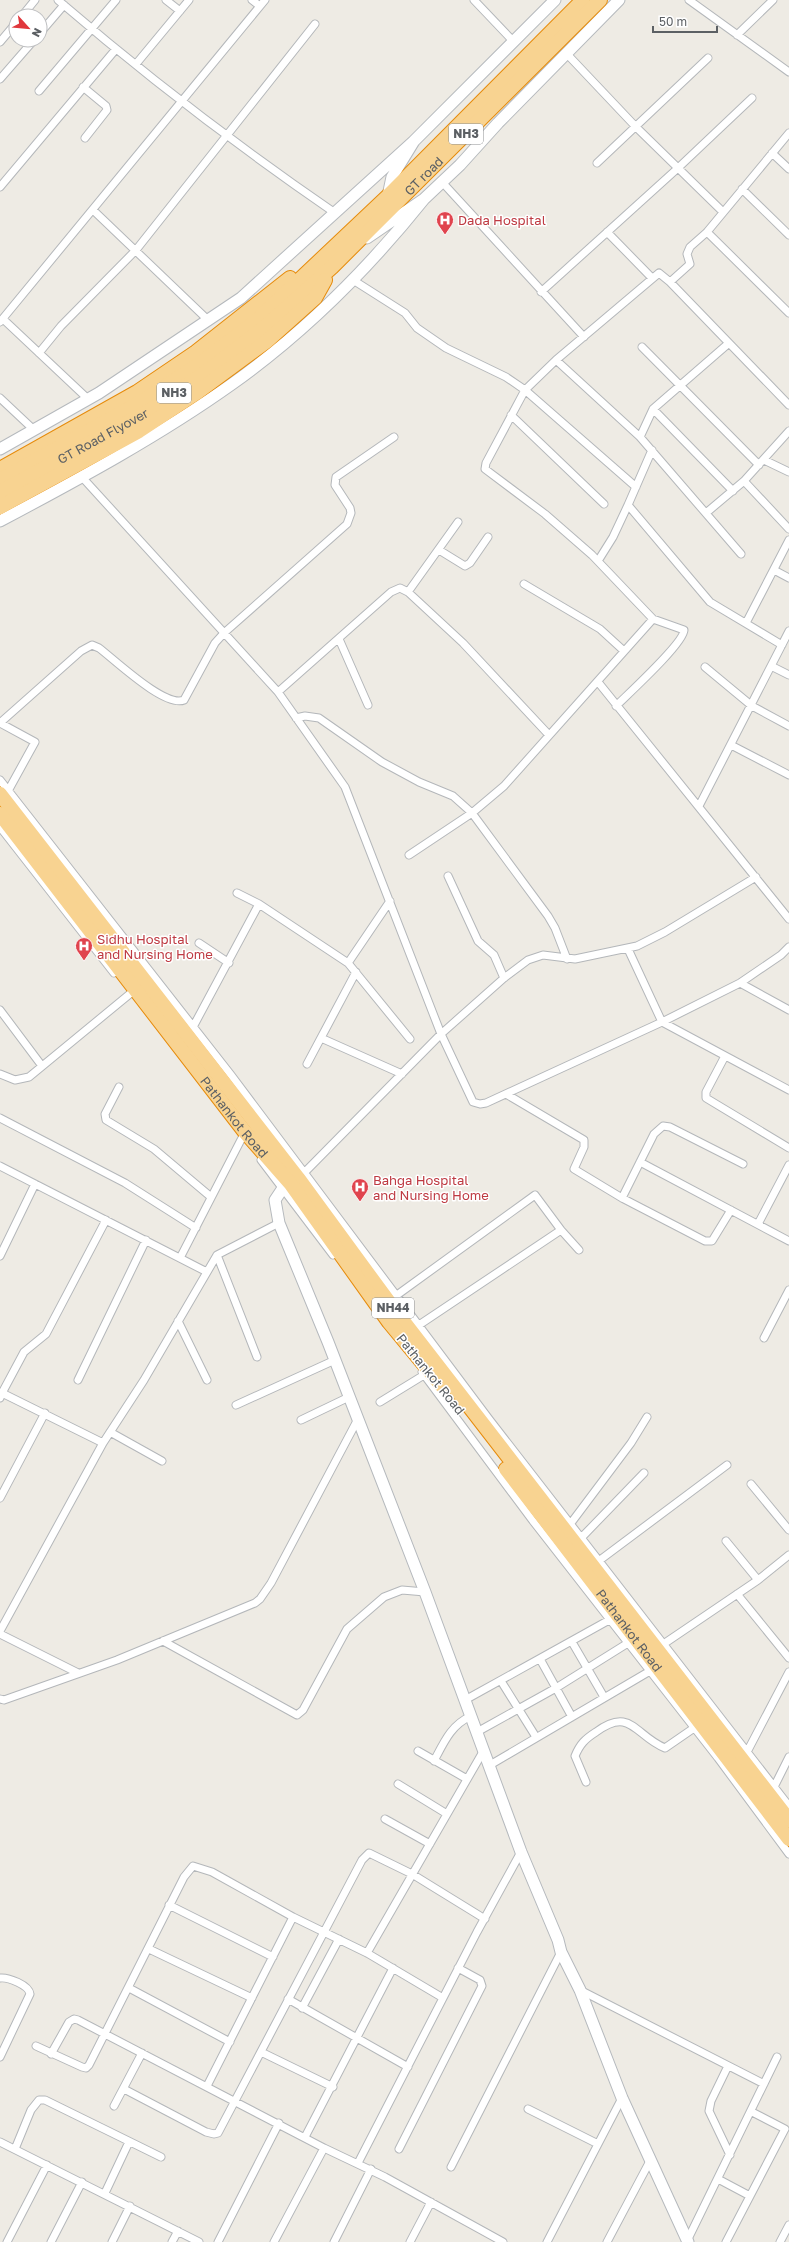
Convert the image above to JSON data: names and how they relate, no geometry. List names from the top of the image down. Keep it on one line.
{"streets":{"highway":["NH3","GT road","GT Road Flyover","Pathankot Road","NH44"]},"crossings":[["GT road","GT Road Flyover"],["Pathankot Road","NH44"]],"places":{"hospital":["Dada Hospital","Sidhu Hospital and Nursing Home","Bahga Hospital and Nursing Home"]},"scale_bar":"50 m","north":"bottom right"}
